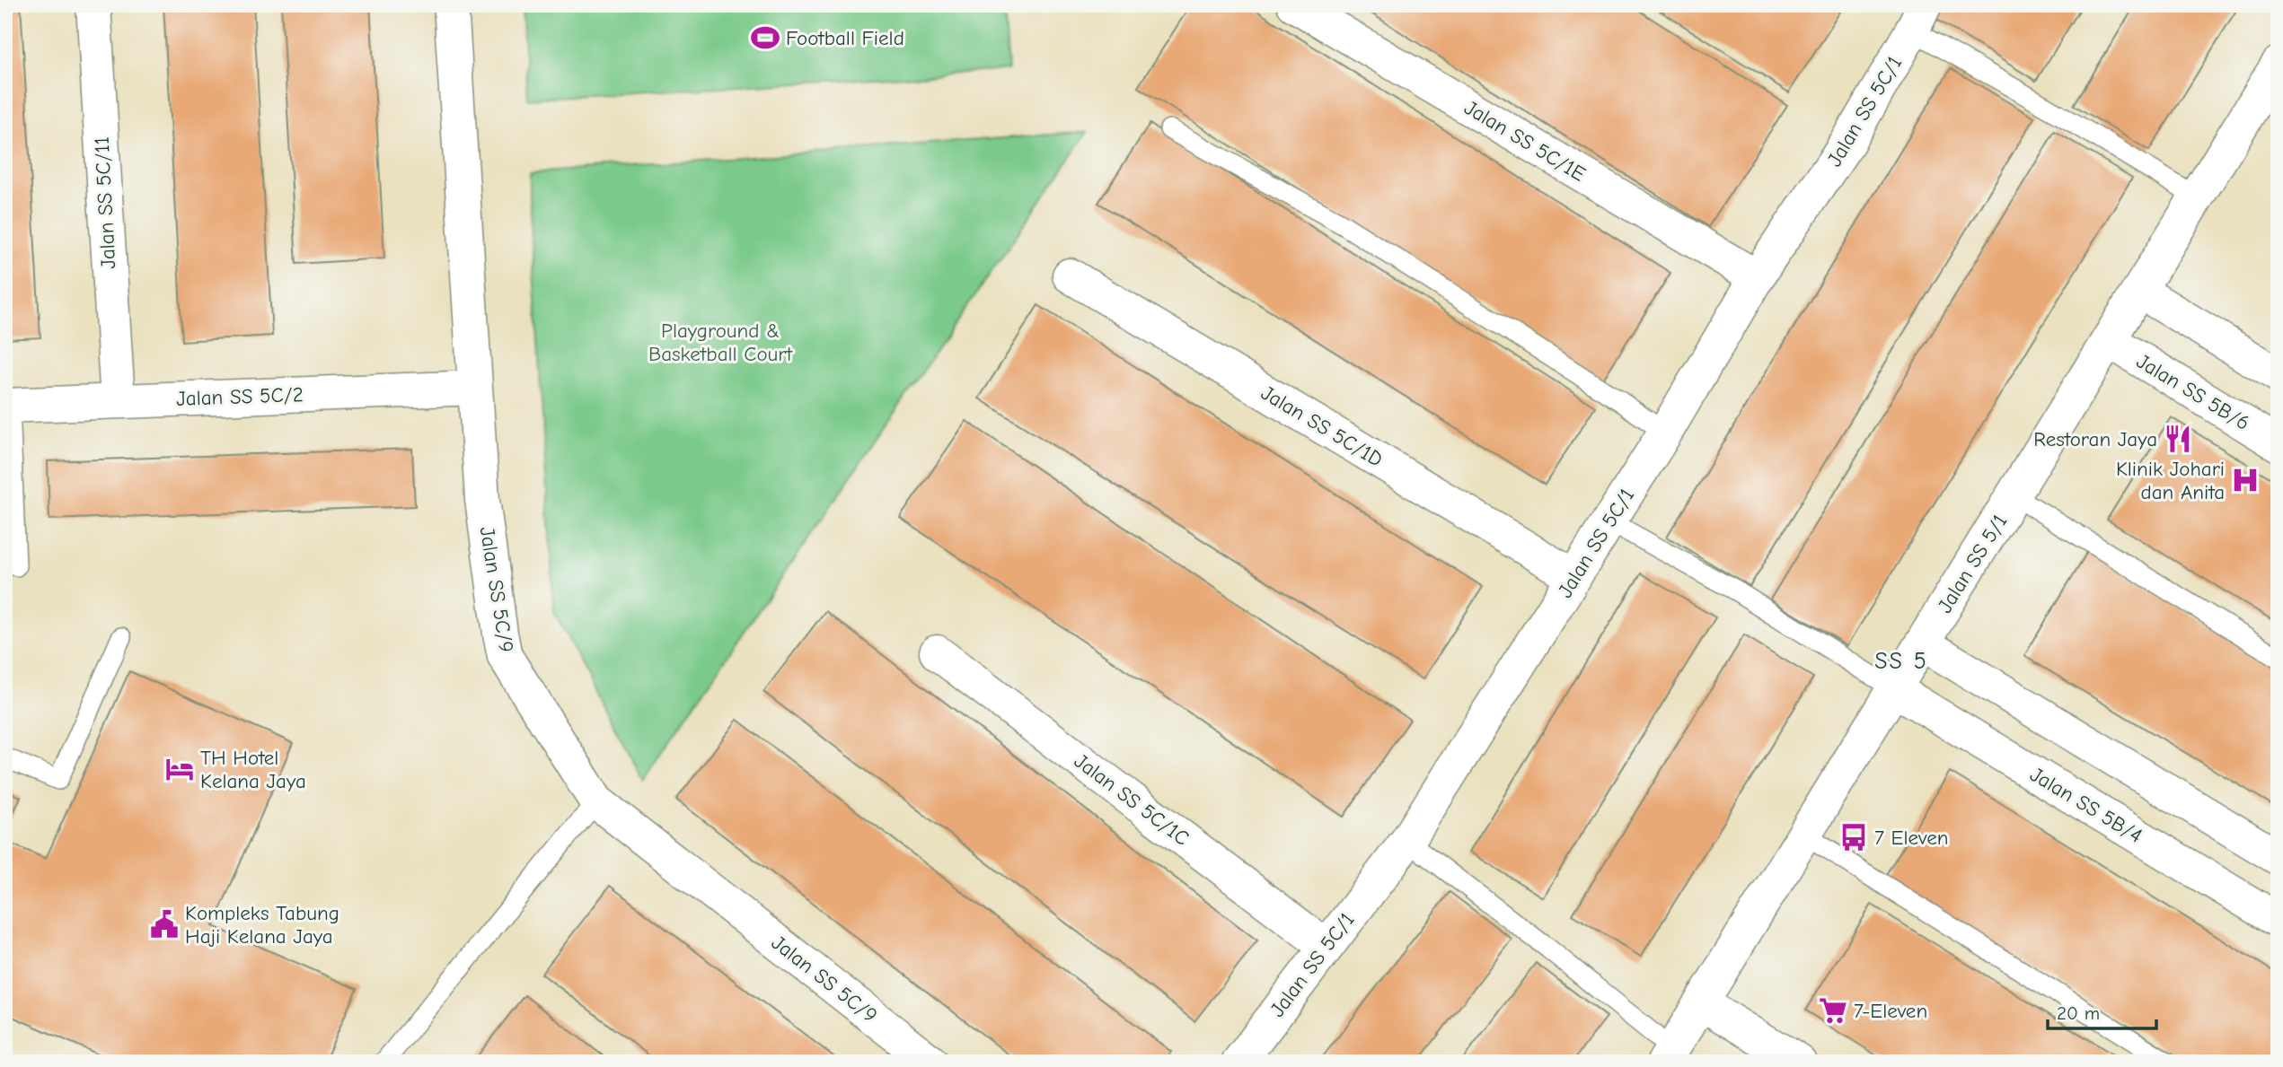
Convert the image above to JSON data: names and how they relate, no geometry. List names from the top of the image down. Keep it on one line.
{"streets":{"street":["Jalan SS 5C/1","Jalan SS 5C/1E","Jalan SS 5C/11","Jalan SS 5B/6","Jalan SS 5C/2","Jalan SS 5C/1D","Jalan SS 5/1","Jalan SS 5C/9","Jalan SS 5C/1C","Jalan SS 5B/4"]},"crossings":[["Jalan SS 5C/1","Jalan SS 5C/1E"],["Jalan SS 5C/1","Jalan SS 5C/1D"],["Jalan SS 5C/1","Jalan SS 5C/1C"],["Jalan SS 5C/11","Jalan SS 5C/2"],["Jalan SS 5B/6","Jalan SS 5/1"],["Jalan SS 5C/2","Jalan SS 5C/9"],["Jalan SS 5/1","Jalan SS 5B/4"]],"districts":["SS 5"],"parks":["Playground & Basketball Court"],"places":{"sports":["Football Field"],"restaurant":["Restoran Jaya"],"hospital":["Klinik Johari dan Anita"],"hotel":["TH Hotel Kelana Jaya"],"bus stop":["7 Eleven"],"public building":["Kompleks Tabung Haji Kelana Jaya"],"supermarket":["7-Eleven"]},"scale_bar":"20 m"}
